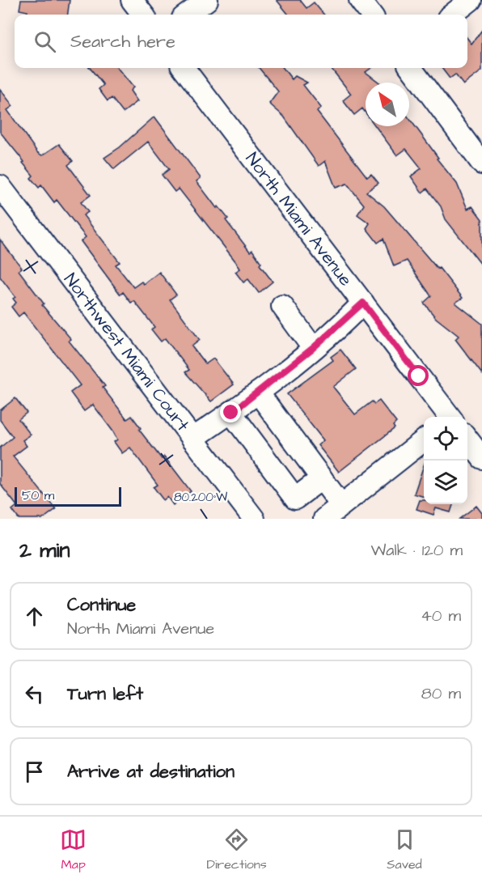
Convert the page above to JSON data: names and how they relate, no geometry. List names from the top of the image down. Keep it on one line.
{"streets":{"street":["North Miami Avenue","Northwest Miami Court"]},"scale_bar":"50 m","north":"top left","page":{"search":"Search here","scale":"50 m","heading":["2 min","Walk · 120 m"],"list":[["Continue","North Miami Avenue","40 m"],["Turn left","80 m"],"Arrive at destination"],"nav":["Map","Directions","Saved"]},"coordinates":["80.200°W"]}
